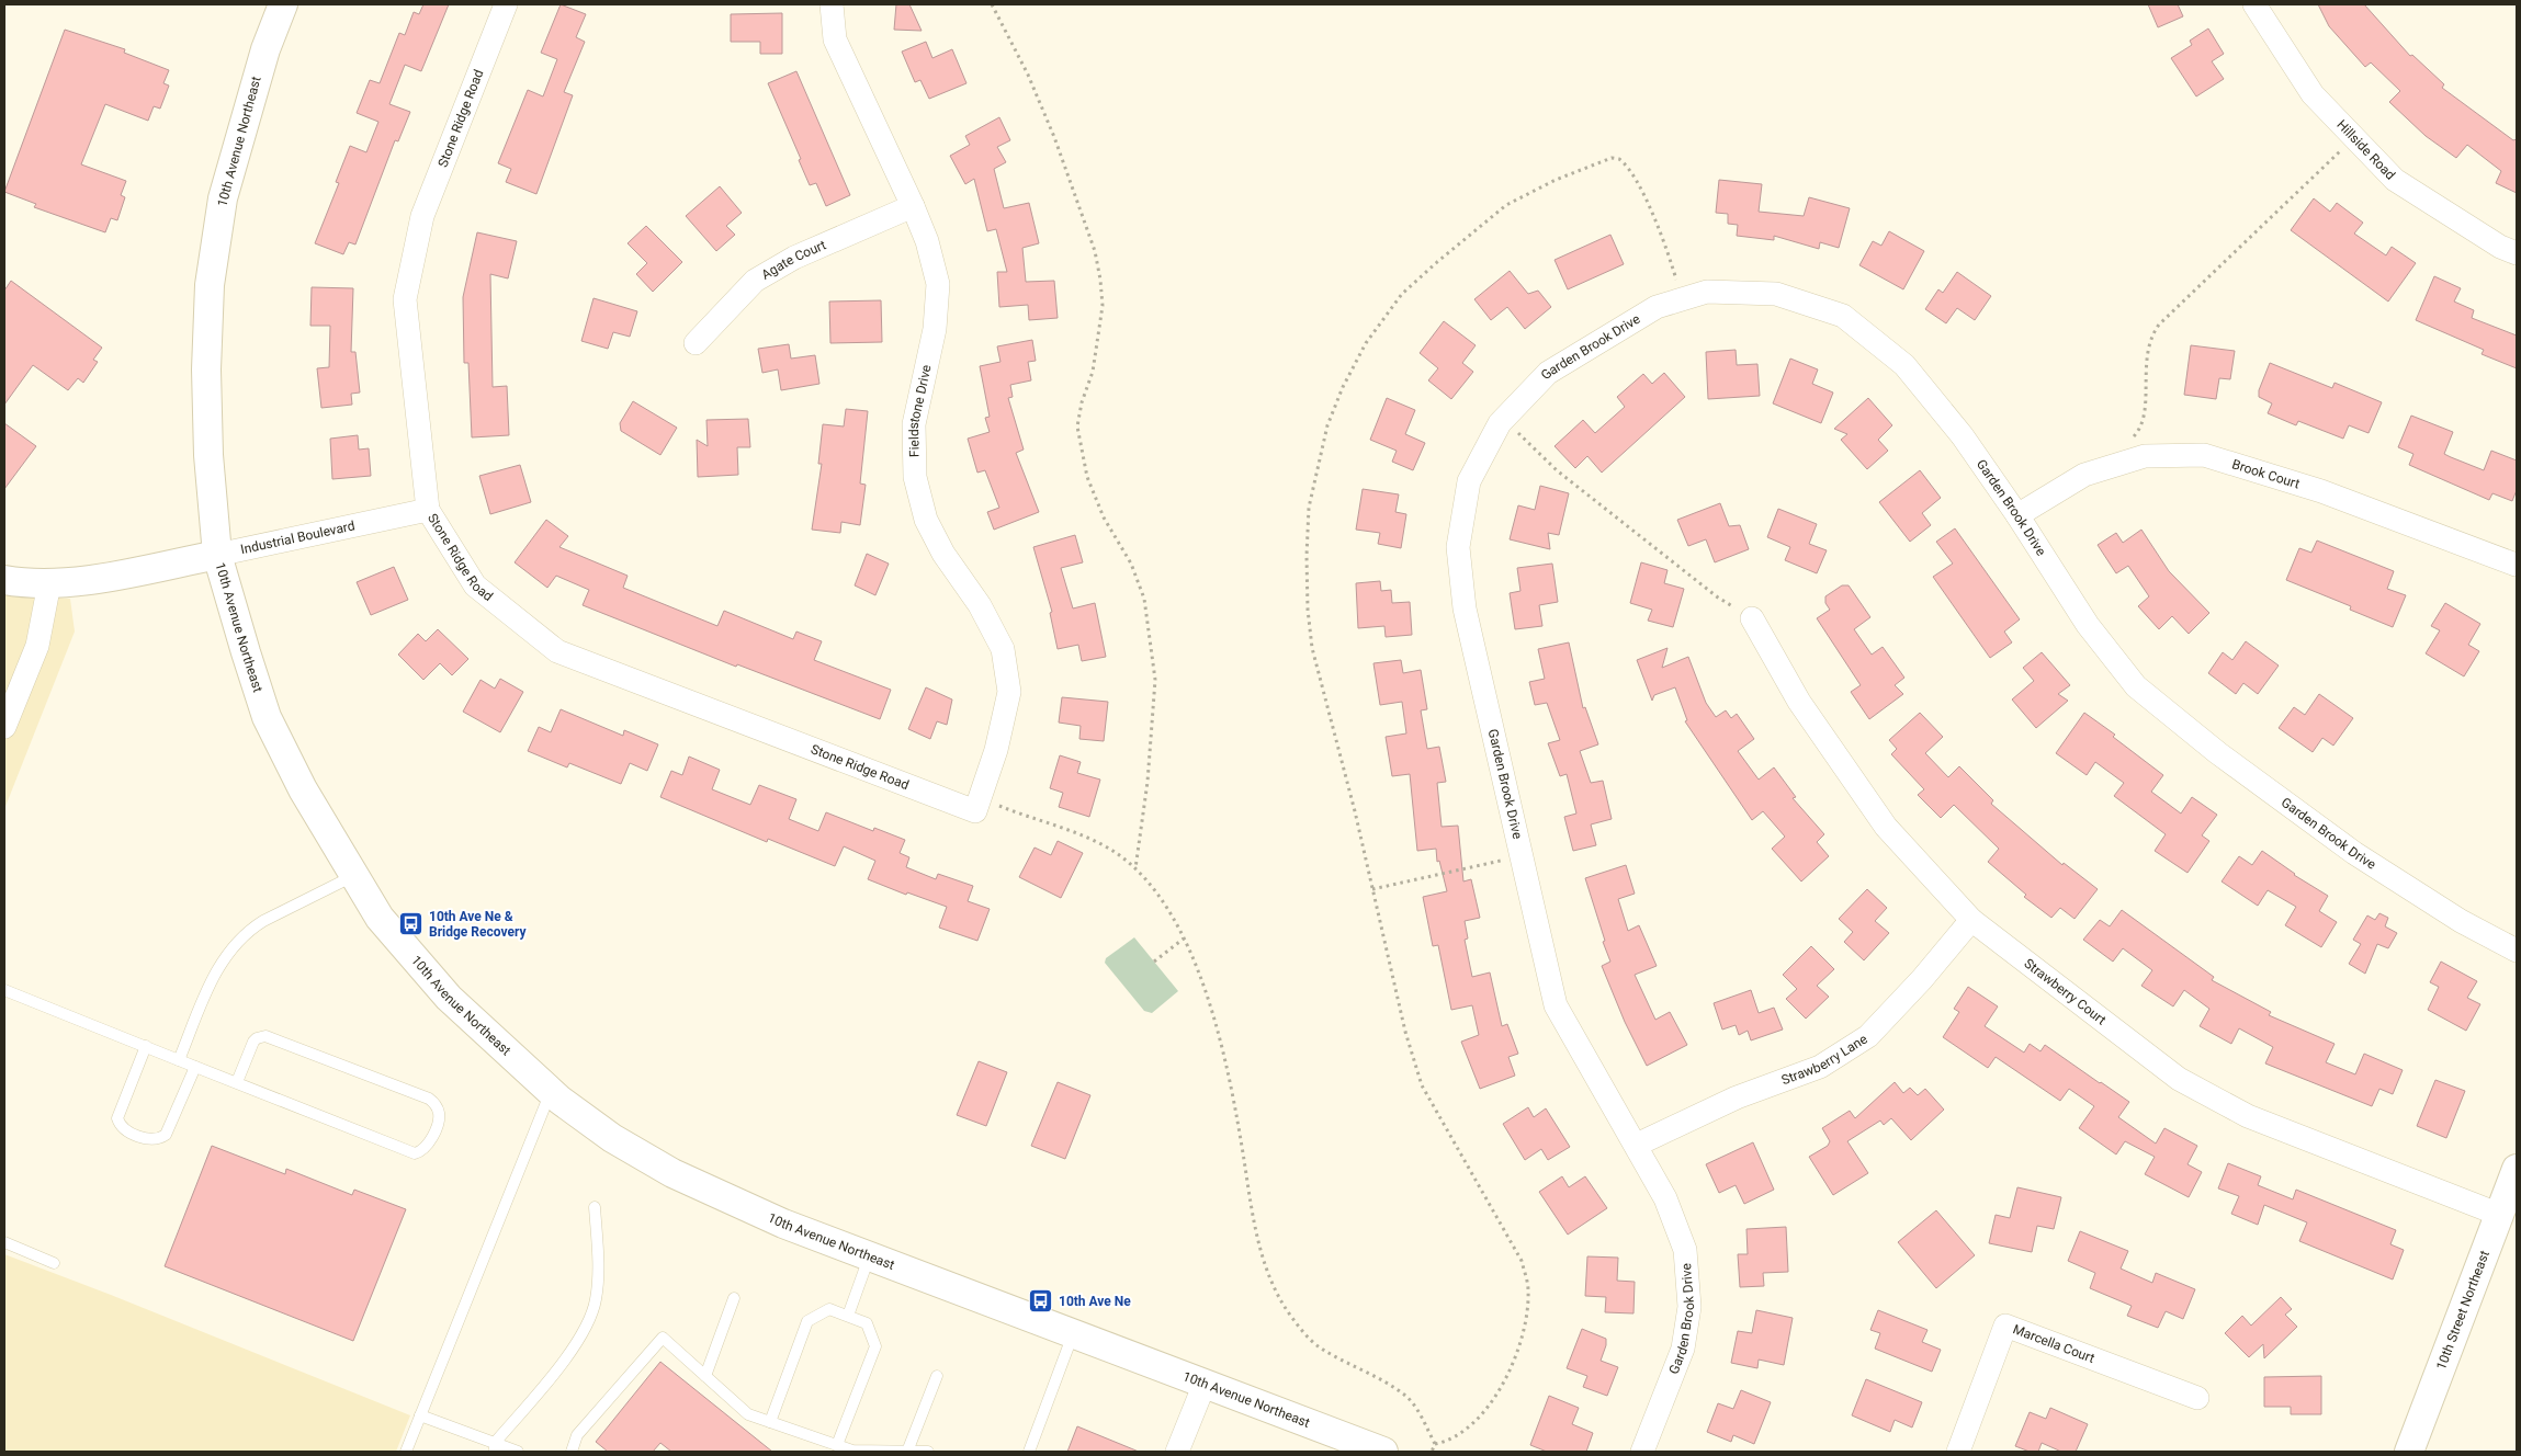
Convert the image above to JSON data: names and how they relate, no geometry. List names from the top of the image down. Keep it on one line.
{"streets":{"street":["Stone Ridge Road","10th Avenue Northeast","Hillside Road","Agate Court","Garden Brook Drive","Fieldstone Drive","Brook Court","Industrial Boulevard","Strawberry Court","Strawberry Lane","10th Street Northeast","Marcella Court"]},"crossings":[["Stone Ridge Road","Fieldstone Drive"],["Stone Ridge Road","Industrial Boulevard"],["10th Avenue Northeast","Industrial Boulevard"],["Agate Court","Fieldstone Drive"],["Garden Brook Drive","Brook Court"],["Garden Brook Drive","Strawberry Lane"],["Strawberry Court","Strawberry Lane"],["Strawberry Court","10th Street Northeast"]],"places":{"bus stop":["10th Ave Ne & Bridge Recovery","10th Ave Ne"]}}
